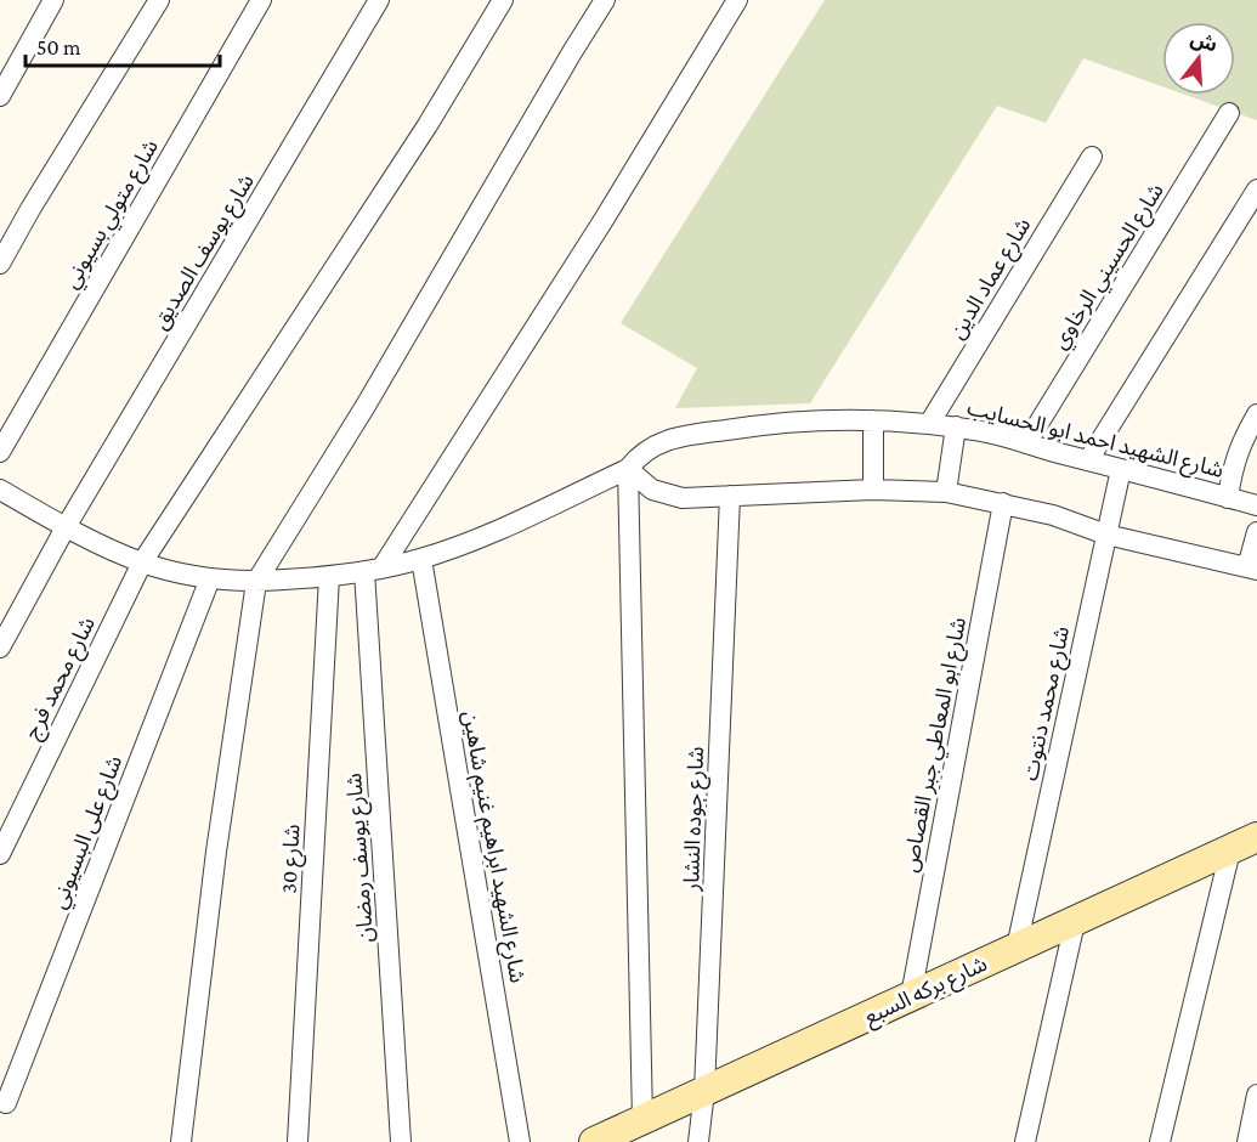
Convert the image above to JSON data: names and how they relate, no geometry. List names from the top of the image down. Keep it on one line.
{"streets":{"main road":["شارع بركه السبع"],"street":["شارع متولي بسيوني","شارع يوسف الصديق","شارع الحسيني الرخاوي","شارع عماد الدين","شارع الشهيد احمد ابو الحسايب","شارع محمد فرج","شارع محمد دنتوت","شارع ابو المعاطي جبر القصاص","شارع جوده النشار","شارع على البسيوني","شارع الشهيد ابراهيم غنيم شاهين","شارع يوسف رمضان","شارع 30"]},"crossings":[["شارع يوسف الصديق","شارع الشهيد احمد ابو الحسايب"],["شارع الحسيني الرخاوي","شارع الشهيد احمد ابو الحسايب"],["شارع عماد الدين","شارع الشهيد احمد ابو الحسايب"],["شارع الشهيد احمد ابو الحسايب","شارع محمد فرج"],["شارع الشهيد احمد ابو الحسايب","شارع محمد دنتوت"],["شارع الشهيد احمد ابو الحسايب","شارع على البسيوني"],["شارع الشهيد احمد ابو الحسايب","شارع الشهيد ابراهيم غنيم شاهين"],["شارع الشهيد احمد ابو الحسايب","شارع يوسف رمضان"],["شارع الشهيد احمد ابو الحسايب","شارع 30"],["شارع محمد دنتوت","شارع بركه السبع"],["شارع ابو المعاطي جبر القصاص","شارع بركه السبع"],["شارع جوده النشار","شارع بركه السبع"]],"scale_bar":"50 m","north":"top"}
